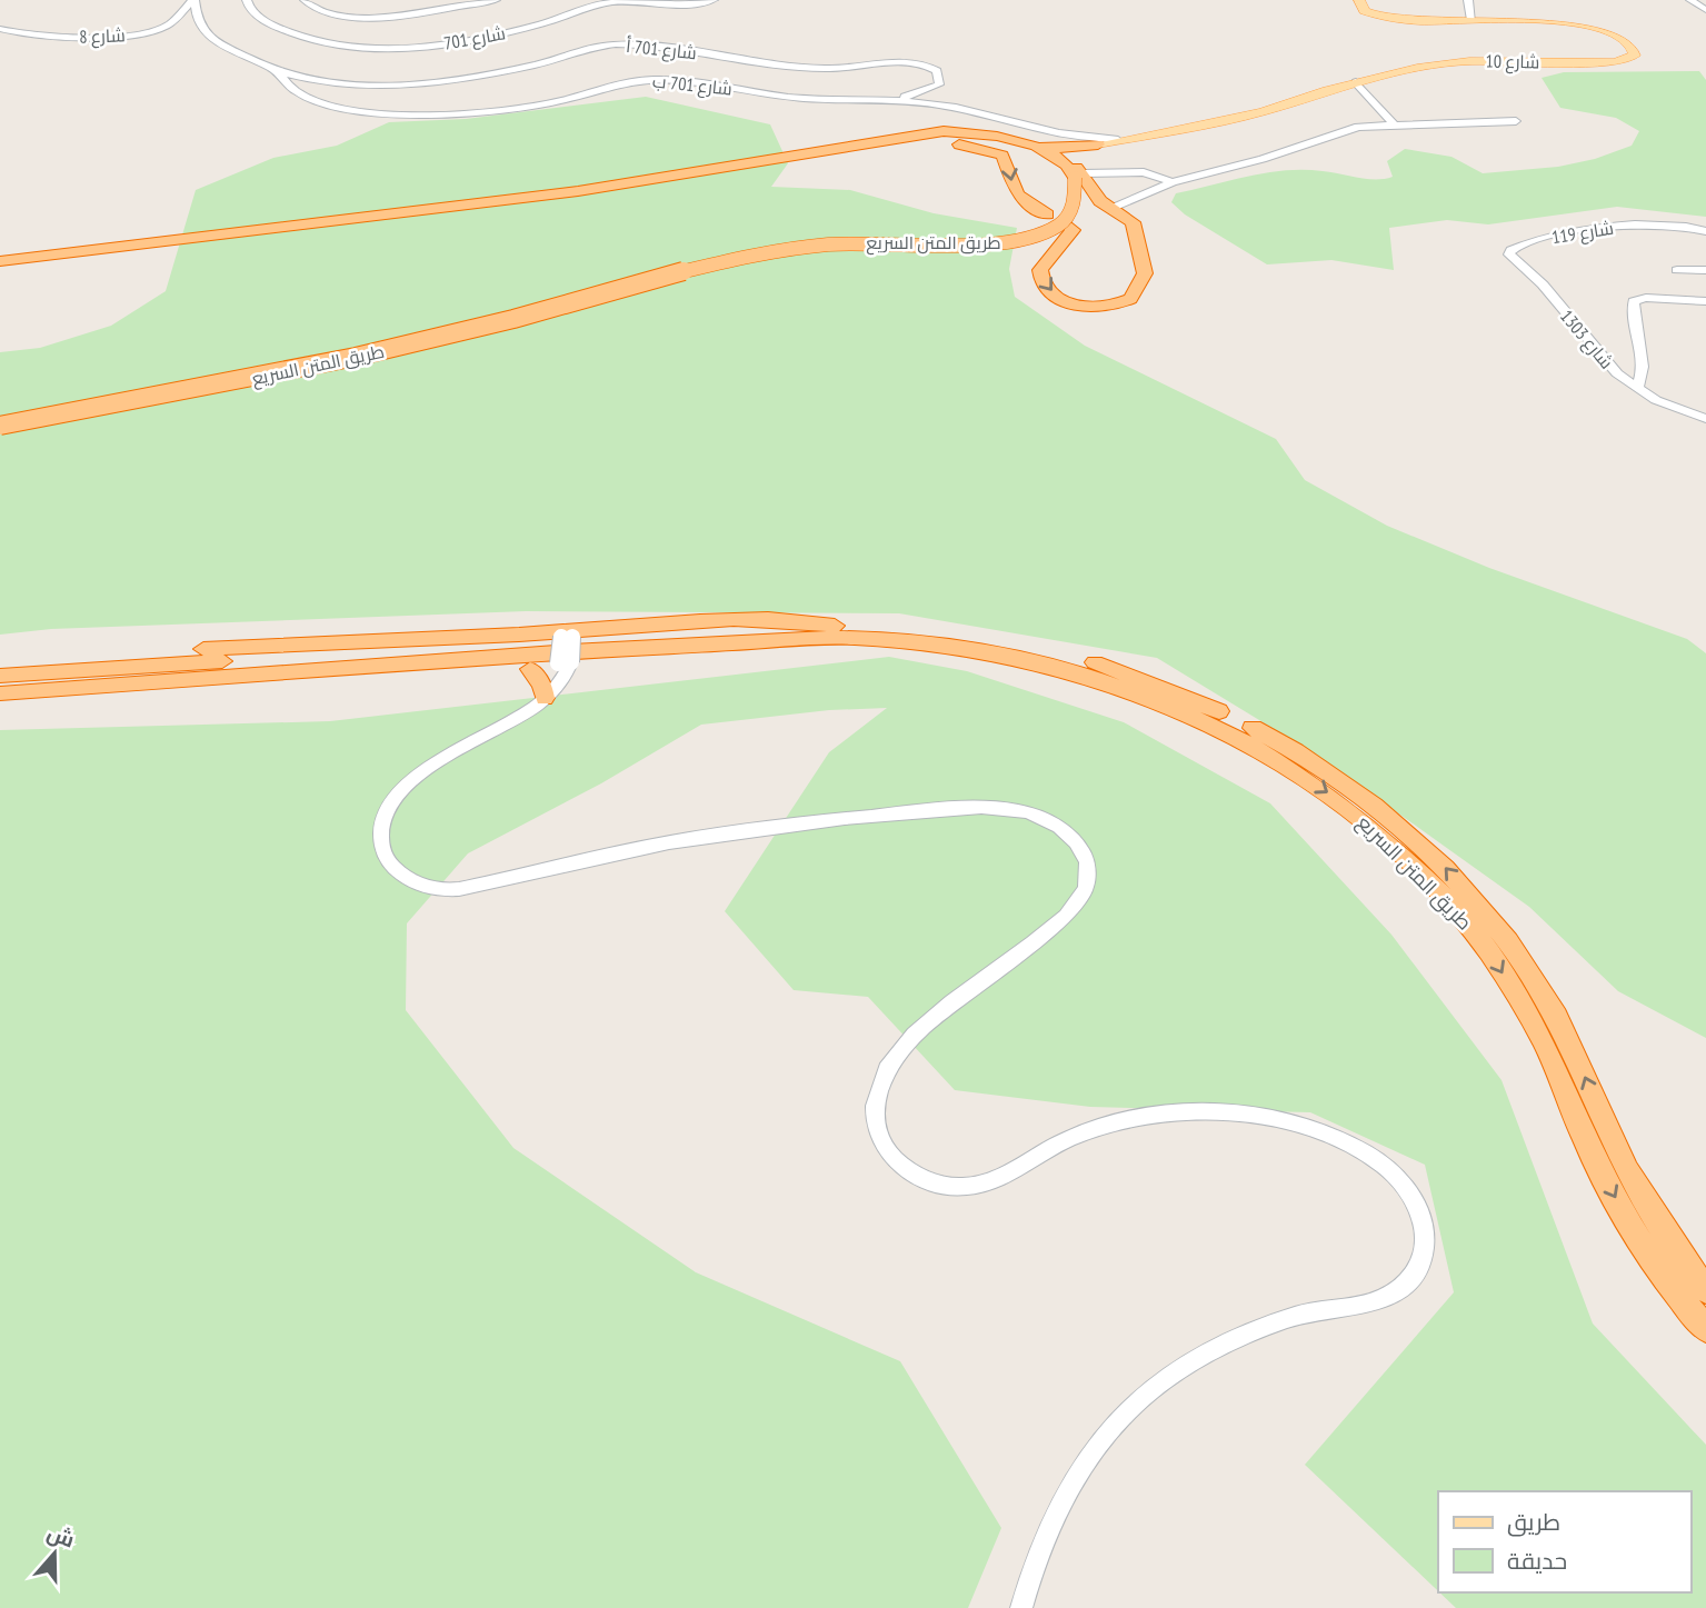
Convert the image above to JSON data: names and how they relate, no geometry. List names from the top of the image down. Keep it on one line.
{"streets":{"highway":["طريق المتن السريع"],"main road":["شارع 10"],"street":["شارع 8","شارع 701","شارع 701 أ","شارع 701 ب","شارع 119","شارع 1303"]},"crossings":[["شارع 701 أ","شارع 701 ب"],["شارع 10","شارع 701 ب"],["شارع 119","شارع 1303"]],"legend":["طريق","حديقة"],"north":"top"}
